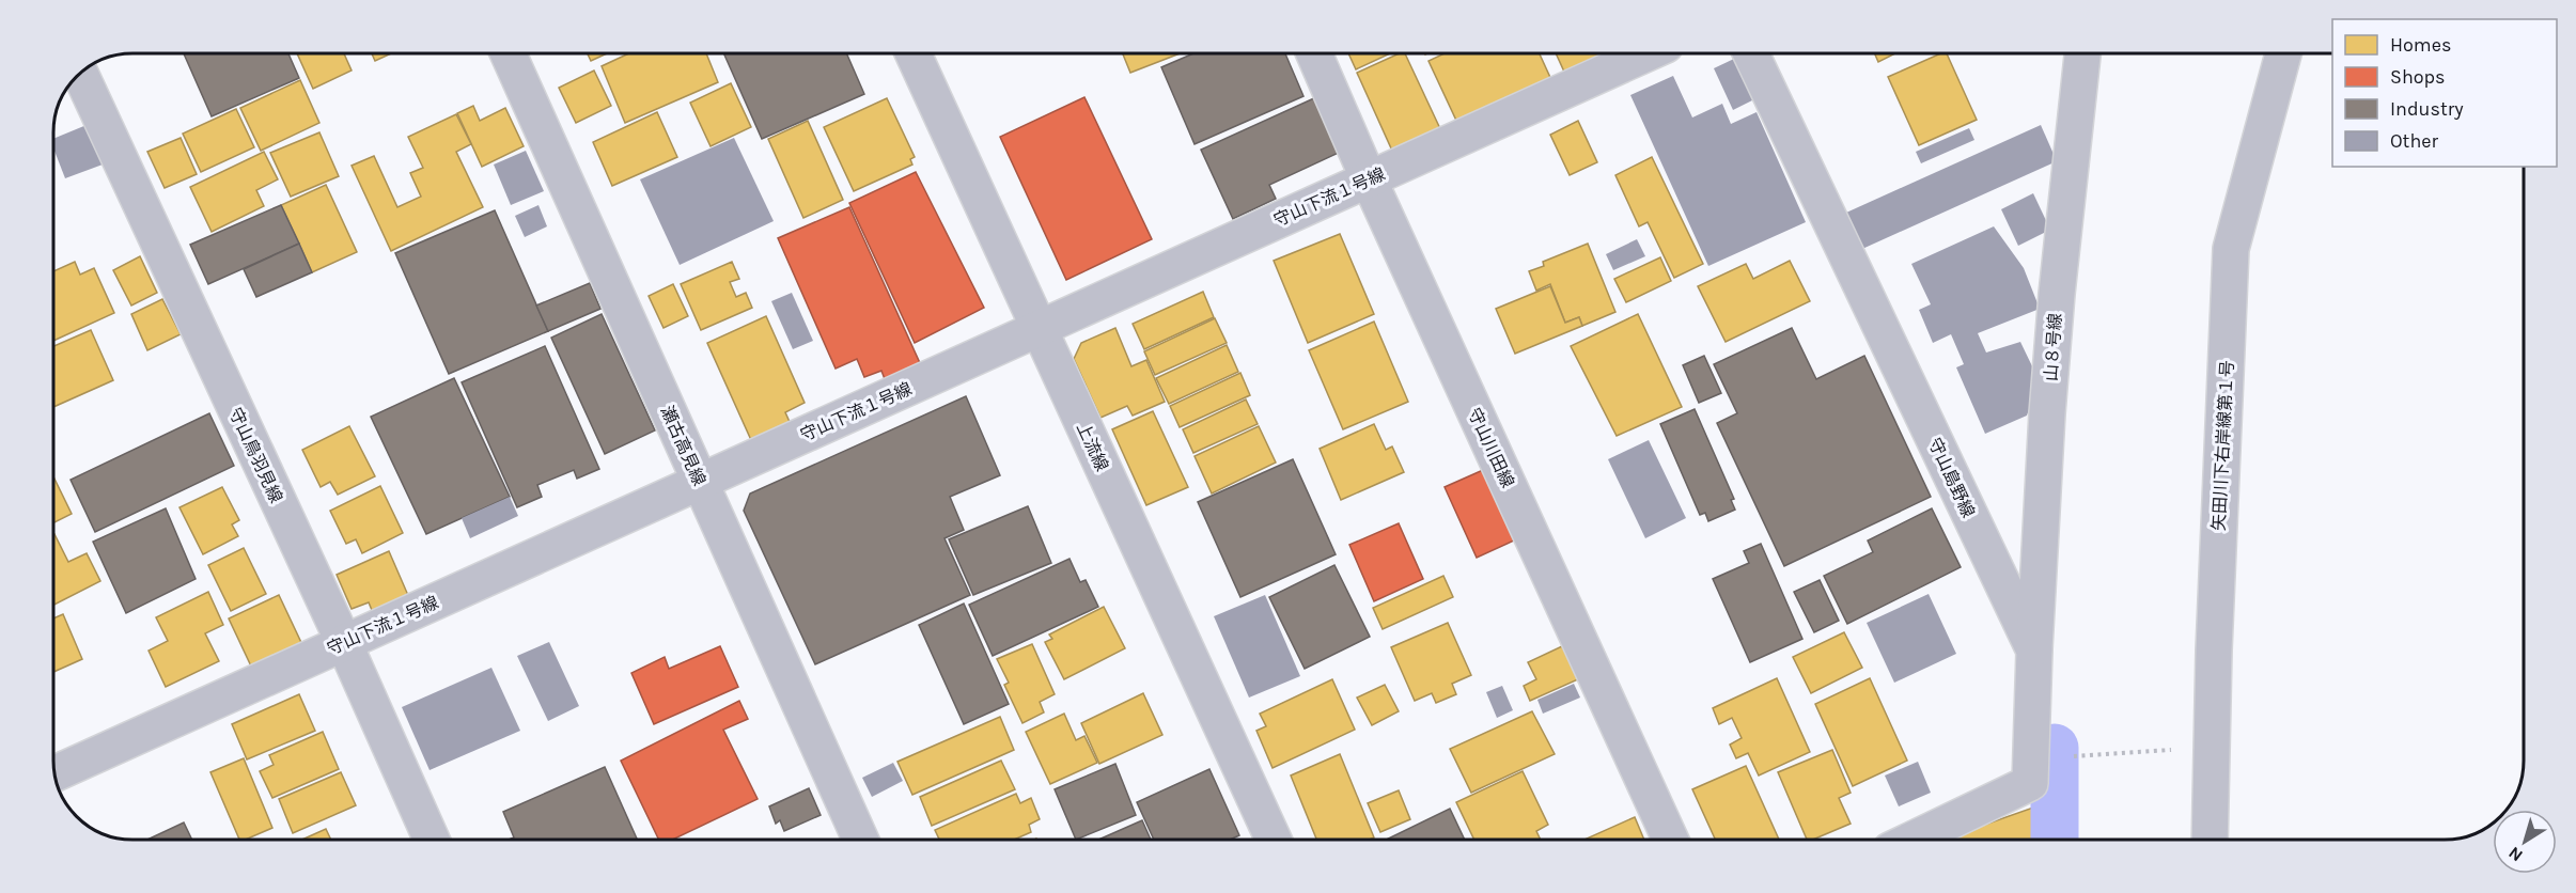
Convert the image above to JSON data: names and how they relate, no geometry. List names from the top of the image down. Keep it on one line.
{"streets":{"street":["守山下流１号線","山８号線","瀬古高見線","矢田川下右岸線第１号","上流線","守山川田線","守山鳥羽見線","守山島野線"]},"crossings":[["守山下流１号線","瀬古高見線"],["守山下流１号線","上流線"],["守山下流１号線","守山川田線"],["守山下流１号線","守山鳥羽見線"],["山８号線","守山島野線"]],"legend":["Homes","Shops","Industry","Other"],"north":"bottom left"}
